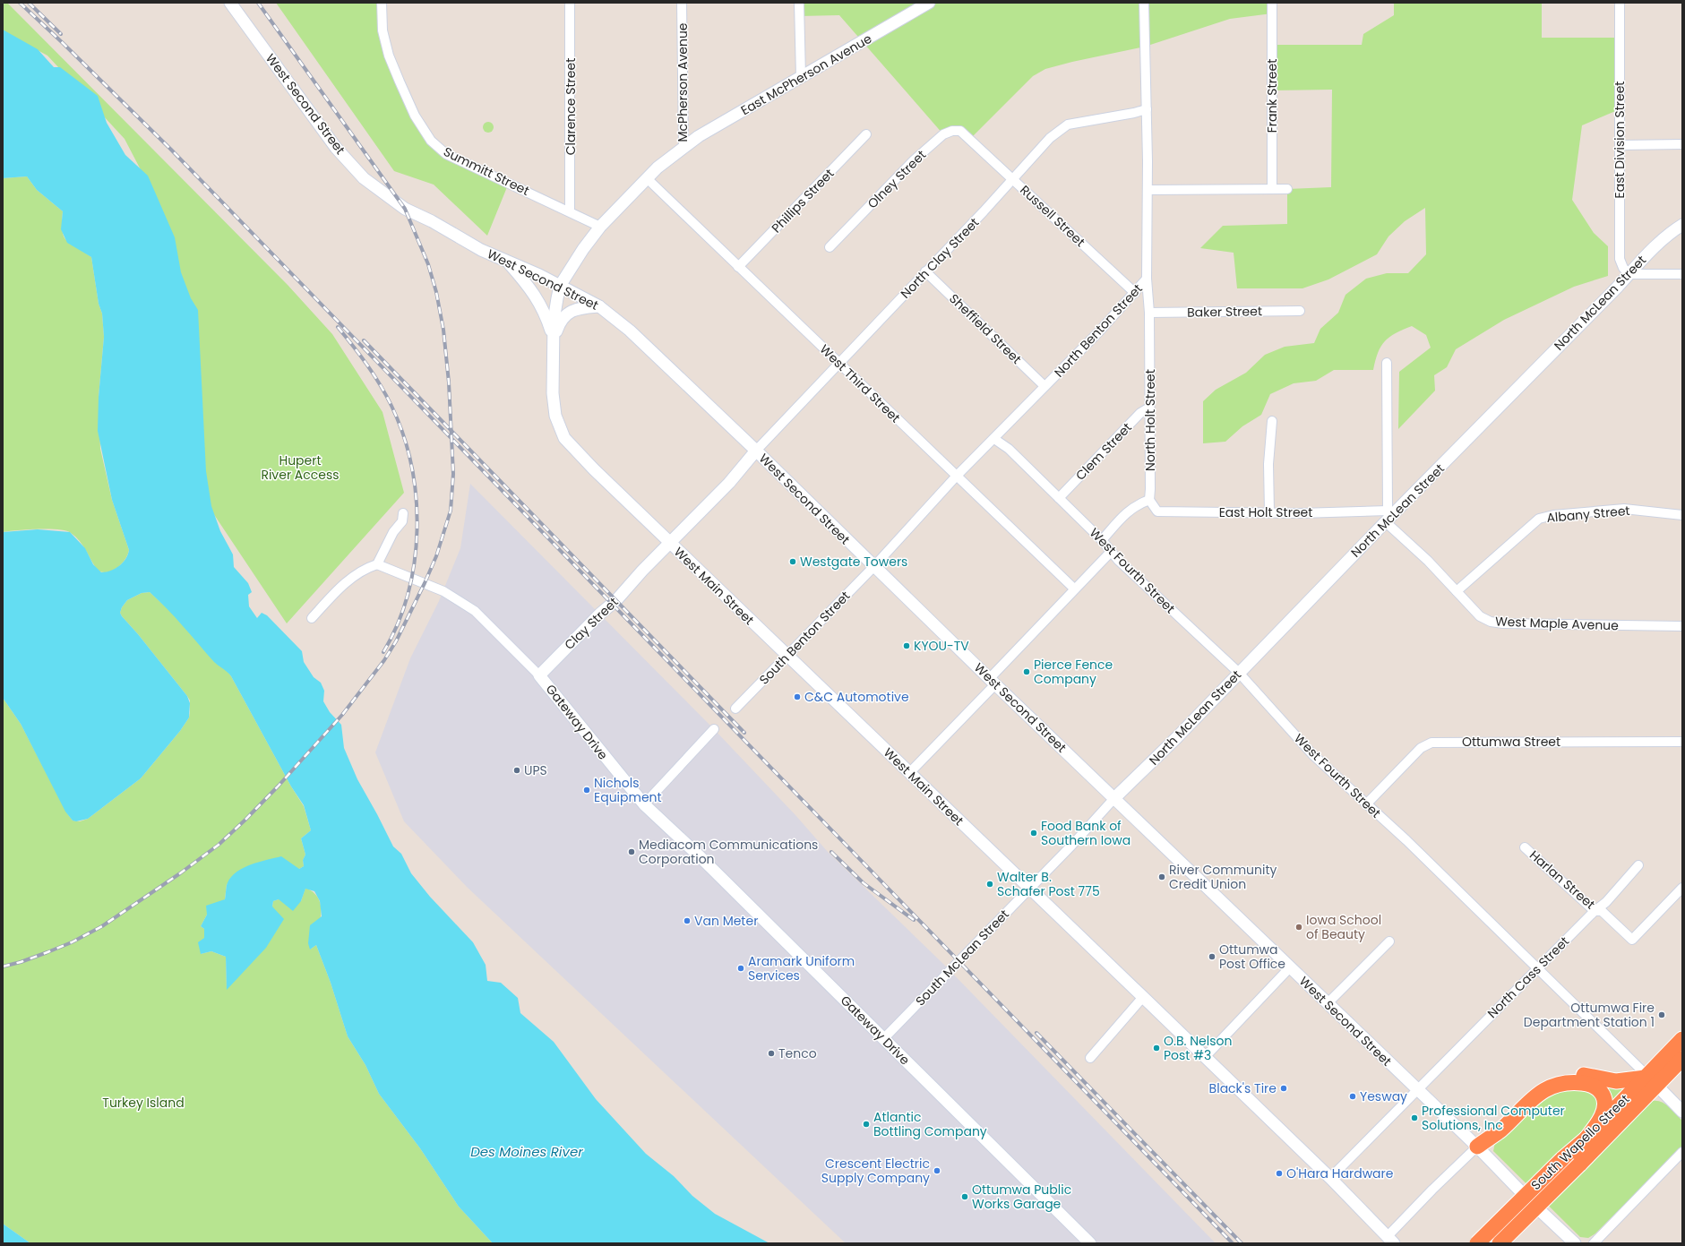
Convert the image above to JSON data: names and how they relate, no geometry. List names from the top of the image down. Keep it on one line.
{"streets":{"highway":["South Wapello Street"],"main road":["East McPherson Avenue","McPherson Avenue","West Second Street","North McLean Street","West Fourth Street","West Main Street","Clay Street","Gateway Drive"],"street":["Frank Street","Clarence Street","East Division Street","Summitt Street","Olney Street","Phillips Street","Russell Street","North Clay Street","Baker Street","Sheffield Street","North Benton Street","West Third Street","North Holt Street","Clem Street","East Holt Street","Albany Street","West Maple Avenue","South Benton Street","Ottumwa Street","Harlan Street","South McLean Street","North Cass Street"]},"crossings":[["East McPherson Avenue","McPherson Avenue"],["McPherson Avenue","West Second Street"],["McPherson Avenue","Summitt Street"],["McPherson Avenue","West Third Street"],["McPherson Avenue","West Main Street"],["West Second Street","North Clay Street"],["West Second Street","North McLean Street"],["West Second Street","North Benton Street"],["West Second Street","West Main Street"],["West Second Street","Clay Street"],["West Second Street","South Benton Street"],["West Second Street","South McLean Street"],["West Second Street","North Cass Street"],["West Second Street","South Wapello Street"],["Clarence Street","Summitt Street"],["East Division Street","North McLean Street"],["Olney Street","Russell Street"],["Phillips Street","West Third Street"],["Russell Street","North Clay Street"],["Russell Street","North Benton Street"],["North Clay Street","Sheffield Street"],["North Clay Street","North Benton Street"],["North Clay Street","West Third Street"],["North Clay Street","Clay Street"],["North McLean Street","East Holt Street"],["North McLean Street","West Fourth Street"],["North McLean Street","West Maple Avenue"],["North McLean Street","South McLean Street"],["Baker Street","North Holt Street"],["Sheffield Street","North Benton Street"],["North Benton Street","West Third Street"],["North Benton Street","North Holt Street"],["North Benton Street","West Fourth Street"],["North Benton Street","South Benton Street"],["North Holt Street","Clem Street"],["North Holt Street","East Holt Street"],["Clem Street","West Fourth Street"],["East Holt Street","West Maple Avenue"],["Albany Street","West Maple Avenue"],["West Fourth Street","Ottumwa Street"],["West Fourth Street","North Cass Street"],["West Fourth Street","South Wapello Street"],["West Main Street","Clay Street"],["West Main Street","South Benton Street"],["West Main Street","South McLean Street"],["West Main Street","North Cass Street"],["Clay Street","Gateway Drive"],["Gateway Drive","South McLean Street"],["Harlan Street","North Cass Street"]],"water":["Des Moines River"],"parks":["Hupert River Access","Turkey Island"],"places":["Westgate Towers","KYOU-TV","Pierce Fence Company","C&C Automotive","UPS","Nichols Equipment","Food Bank of Southern Iowa","Mediacom Communications Corporation","River Community Credit Union","Walter B. Schafer Post 775","Van Meter","Iowa School of Beauty","Ottumwa Post Office","Aramark Uniform Services","Ottumwa Fire Department Station 1","O.B. Nelson Post #3","Tenco","Black's Tire","Yesway","Professional Computer Solutions, Inc","Atlantic Bottling Company","Crescent Electric Supply Company","O'Hara Hardware","Ottumwa Public Works Garage"]}
